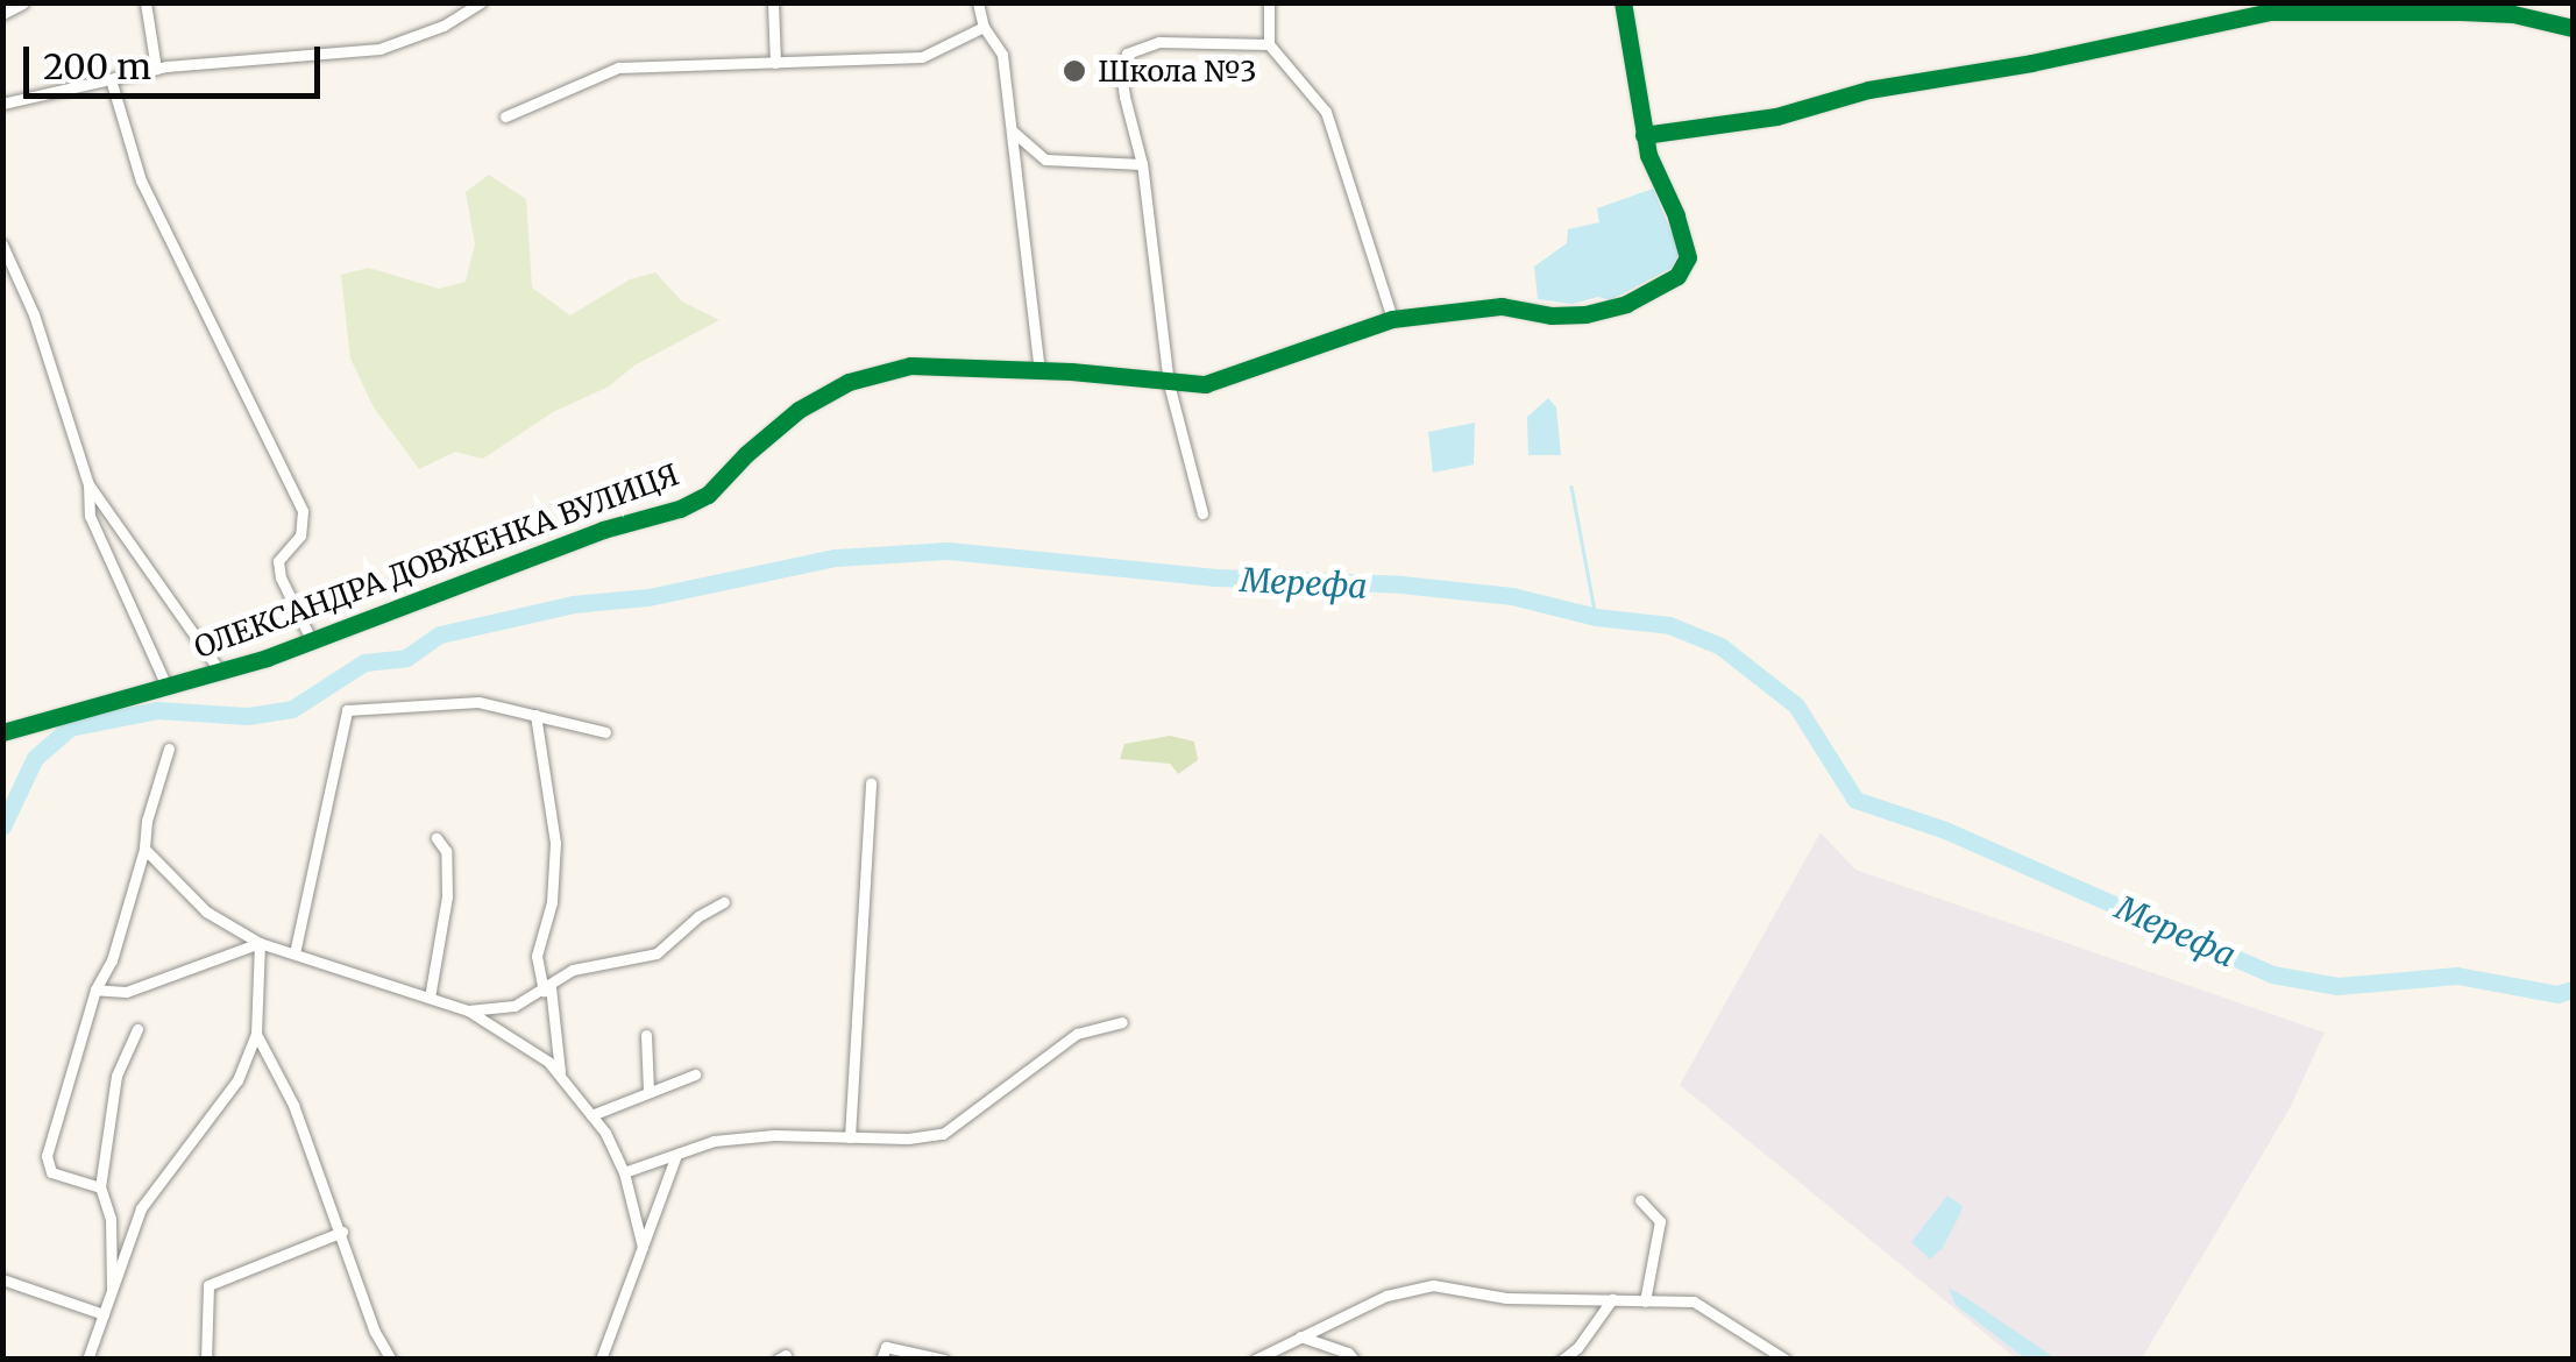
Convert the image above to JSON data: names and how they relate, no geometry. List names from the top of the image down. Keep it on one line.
{"streets":{"street":["ОЛЕКСАНДРА ДОВЖЕНКА ВУЛИЦЯ"]},"water":["Мерефа"],"places":["Школа №3"],"scale_bar":"200 m"}
